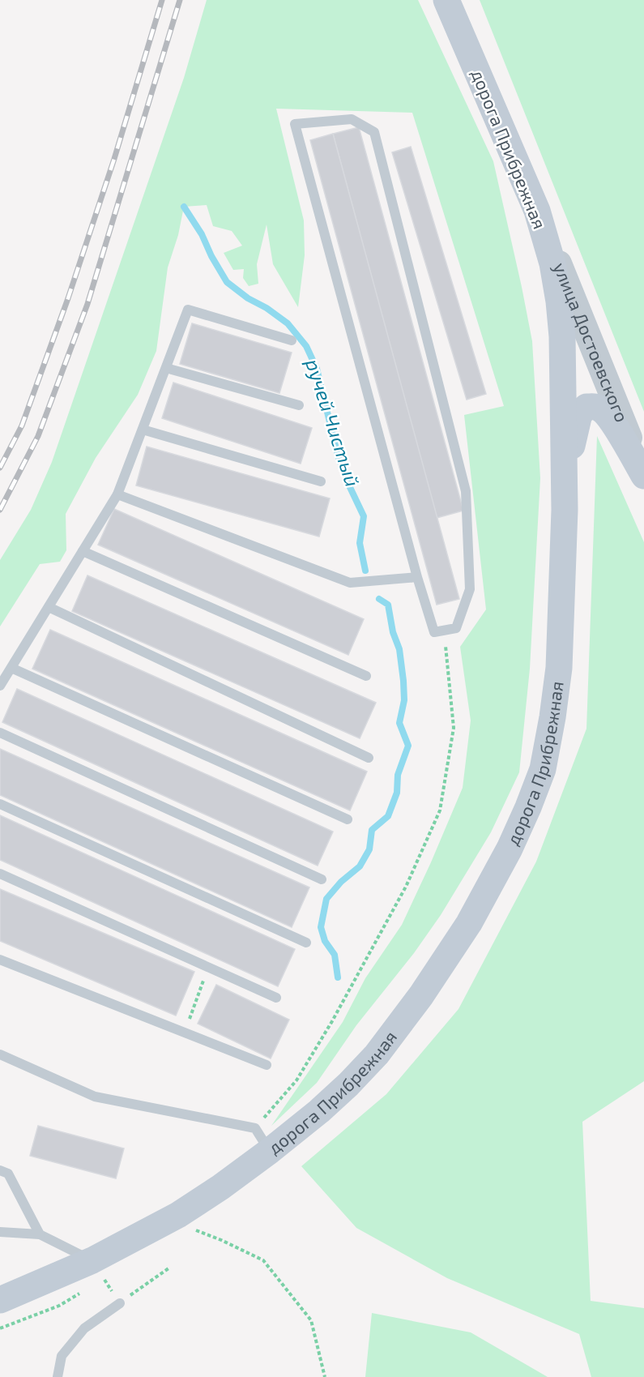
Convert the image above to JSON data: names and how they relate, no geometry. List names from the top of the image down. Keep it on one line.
{"streets":{"main road":["дорога Прибрежная"],"street":["улица Достоевского"]},"crossings":[["дорога Прибрежная","улица Достоевского"]],"water":["ручей Чистый"]}
